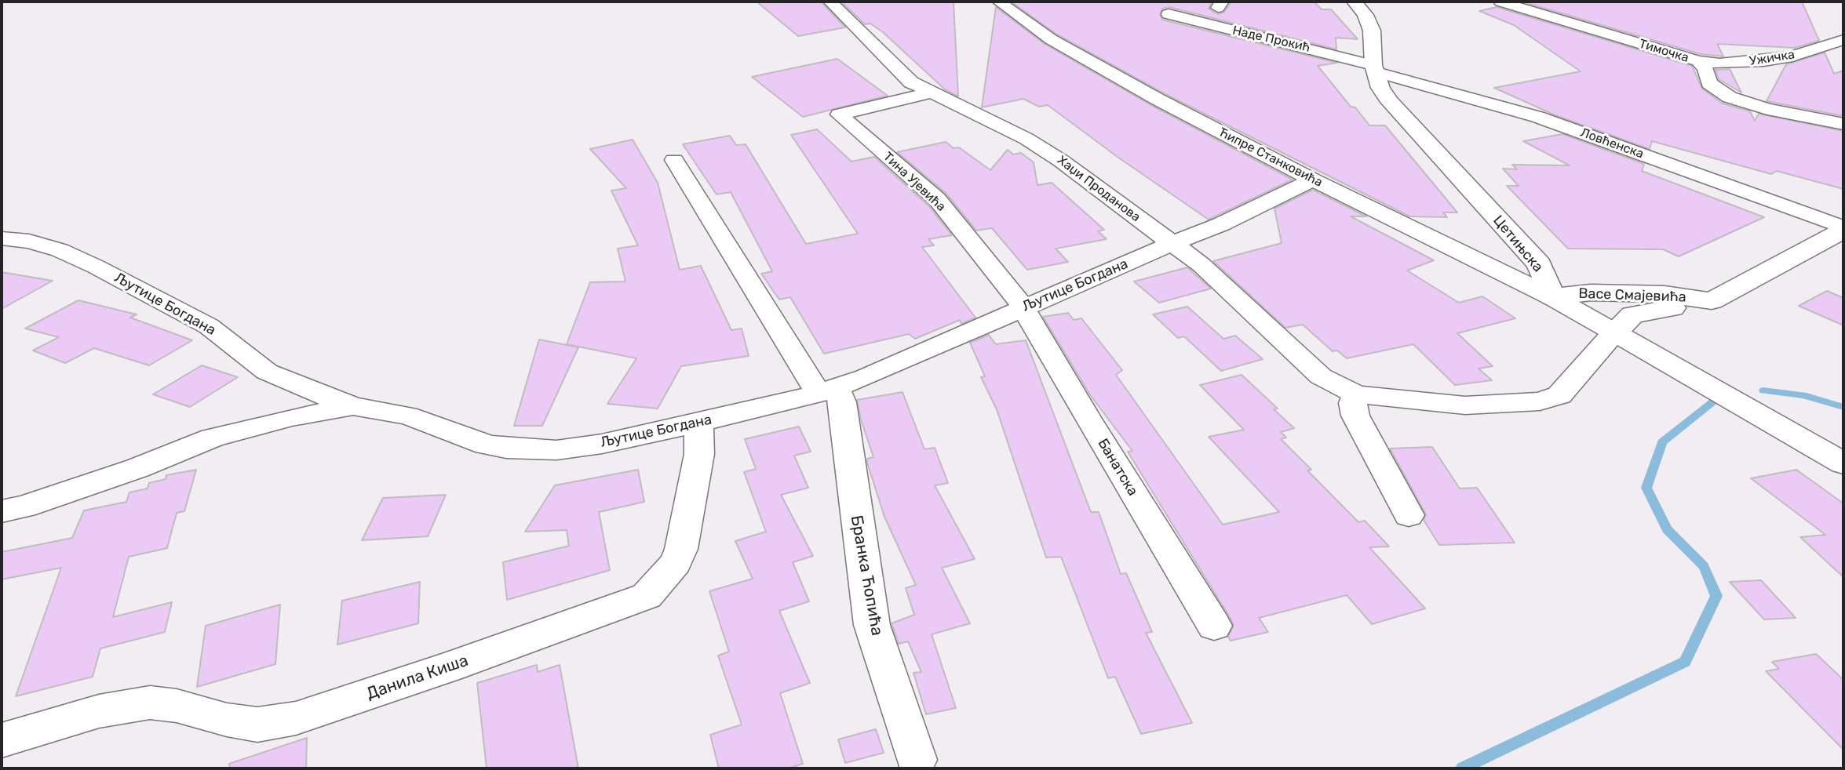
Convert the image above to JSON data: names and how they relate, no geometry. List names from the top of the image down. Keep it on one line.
{"streets":{"street":["Наде Прокић","Тимочка","Ужичка","Ловћенска","Ћипре Станковића","Тина Ујевића","Хаџи Проданова","Цетињска","Љутице Богдана","Васе Смајевића","Банатска","Бранка Ћопића","Данила Киша"]},"crossings":[["Наде Прокић","Ловћенска"],["Наде Прокић","Цетињска"],["Тимочка","Ужичка"],["Ловћенска","Цетињска"],["Ловћенска","Васе Смајевића"],["Ћипре Станковића","Цетињска"],["Ћипре Станковића","Љутице Богдана"],["Ћипре Станковића","Васе Смајевића"],["Тина Ујевића","Хаџи Проданова"],["Тина Ујевића","Љутице Богдана"],["Тина Ујевића","Банатска"],["Хаџи Проданова","Љутице Богдана"],["Хаџи Проданова","Васе Смајевића"],["Цетињска","Васе Смајевића"],["Љутице Богдана","Банатска"],["Љутице Богдана","Бранка Ћопића"],["Љутице Богдана","Данила Киша"]]}
